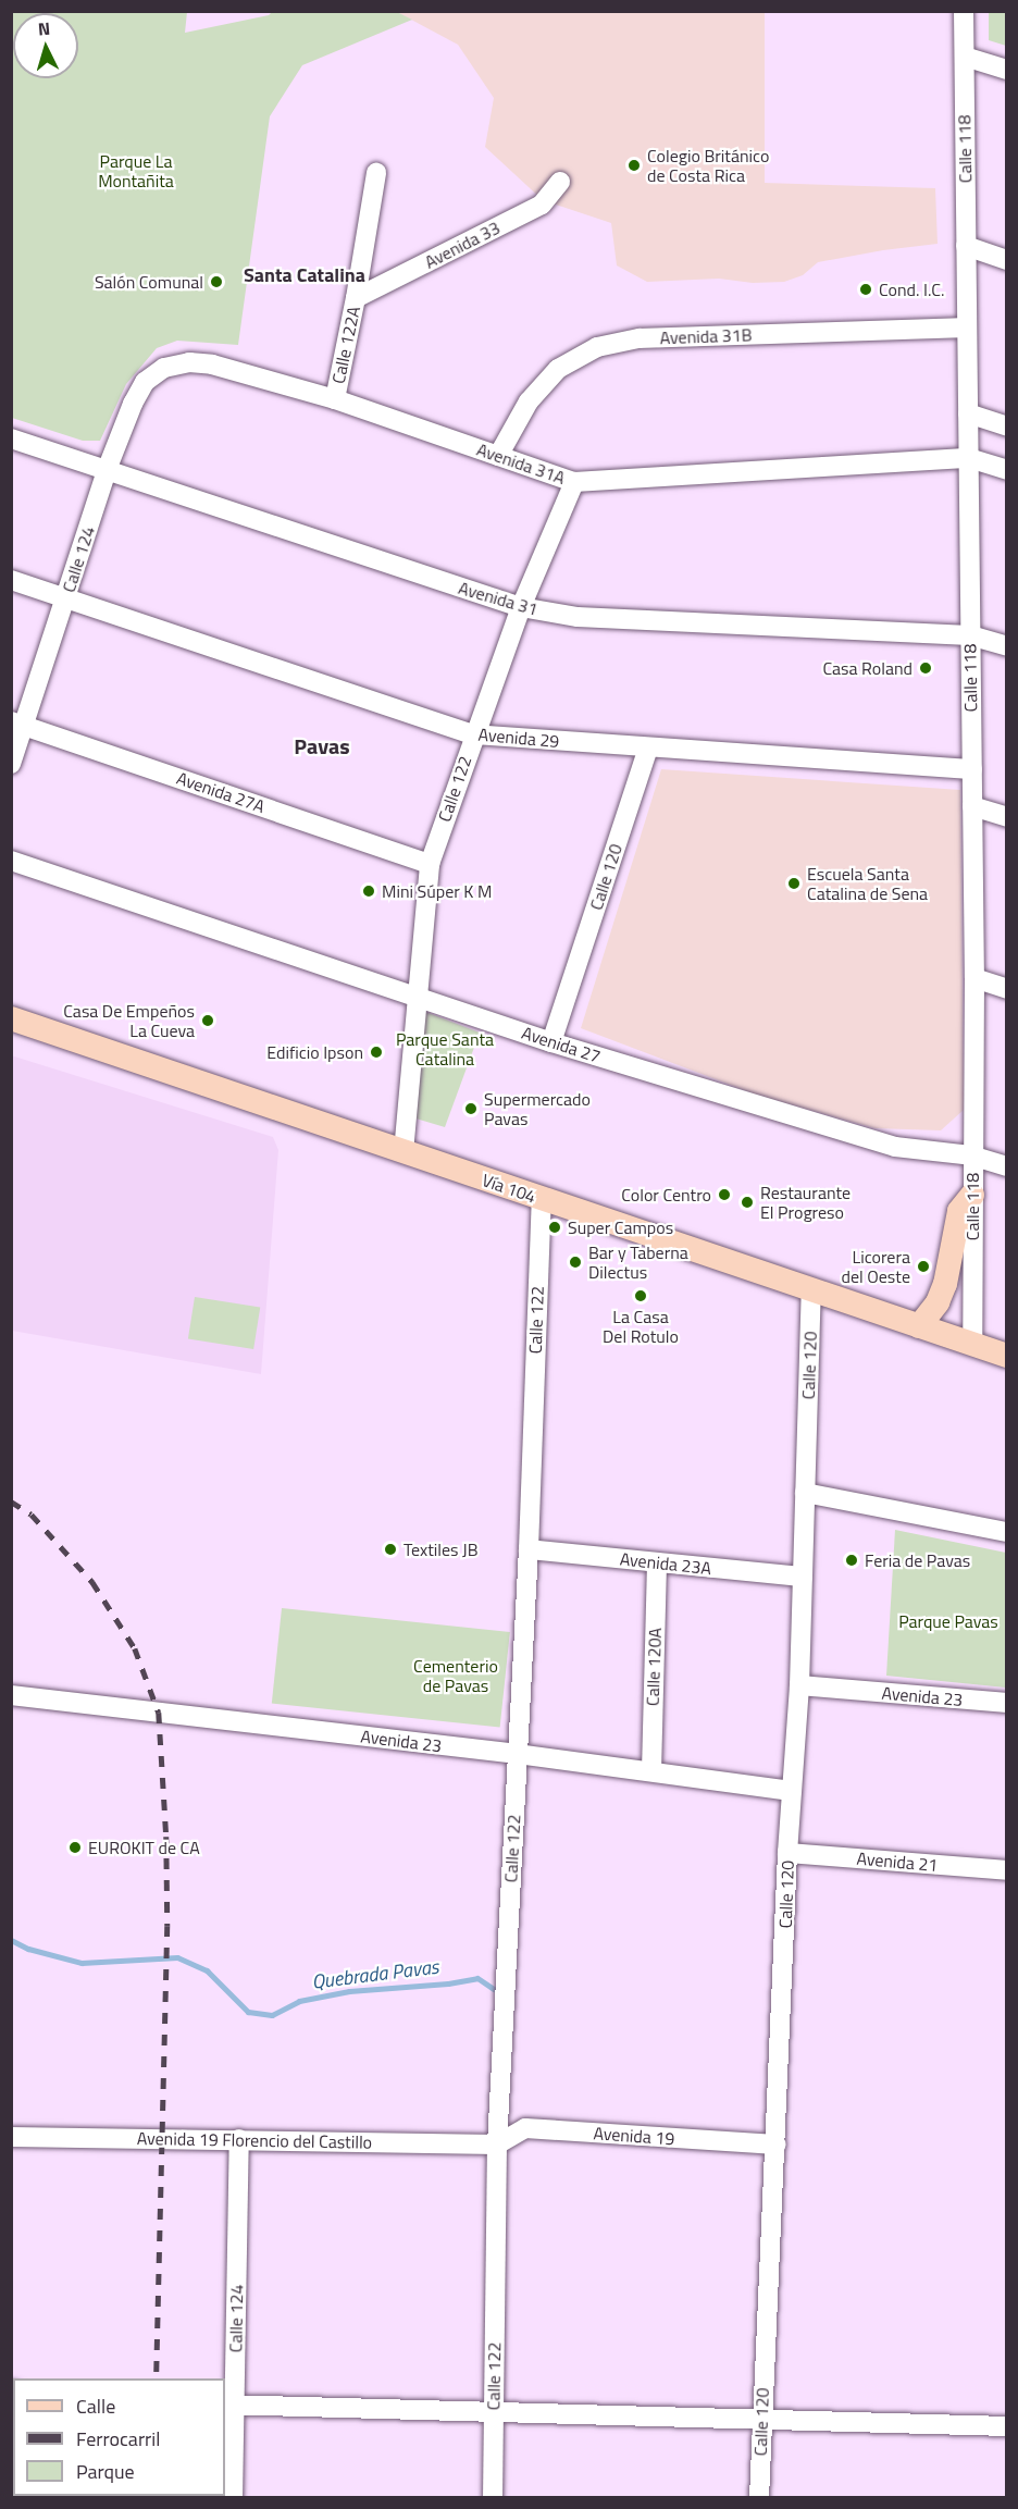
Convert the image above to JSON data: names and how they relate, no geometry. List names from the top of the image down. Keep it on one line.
{"streets":{"main road":["Vía 104"],"street":["Calle 118","Avenida 33","Avenida 31B","Calle 122A","Avenida 31A","Calle 124","Avenida 31","Avenida 29","Calle 122","Avenida 27A","Calle 120","Avenida 27","Avenida 23A","Calle 120A","Avenida 23","Avenida 21","Avenida 19","Avenida 19 Florencio del Castillo"]},"crossings":[["Calle 118","Avenida 31B"],["Calle 118","Avenida 31A"],["Calle 118","Avenida 31"],["Calle 118","Avenida 29"],["Calle 118","Avenida 27"],["Calle 118","Vía 104"],["Avenida 33","Calle 122A"],["Avenida 31B","Avenida 31A"],["Calle 122A","Avenida 31A"],["Avenida 31A","Calle 124"],["Avenida 31A","Calle 122"],["Calle 124","Avenida 31"],["Calle 124","Avenida 29"],["Calle 124","Avenida 27A"],["Calle 124","Avenida 19 Florencio del Castillo"],["Avenida 31","Calle 122"],["Avenida 29","Calle 122"],["Avenida 29","Calle 120"],["Calle 122","Avenida 27A"],["Calle 122","Avenida 27"],["Calle 122","Vía 104"],["Calle 122","Avenida 23A"],["Calle 122","Avenida 23"],["Calle 122","Avenida 19"],["Calle 122","Avenida 19 Florencio del Castillo"],["Calle 120","Avenida 27"],["Calle 120","Vía 104"],["Calle 120","Avenida 23A"],["Calle 120","Avenida 23"],["Calle 120","Avenida 21"],["Calle 120","Avenida 19"],["Avenida 23A","Calle 120A"],["Calle 120A","Avenida 23"],["Avenida 19","Avenida 19 Florencio del Castillo"]],"districts":["Santa Catalina","Pavas"],"water":["Quebrada Pavas"],"parks":["Parque La Montañita","Parque Santa Catalina","Parque Pavas","Cementerio de Pavas"],"places":["Colegio Británico de Costa Rica","Salón Comunal","Cond. I.C.","Casa Roland","Escuela Santa Catalina de Sena","Mini Súper K M","Casa De Empeños La Cueva","Edificio Ipson","Supermercado Pavas","Color Centro","Restaurante El Progreso","Super Campos","Bar y Taberna Dilectus","Licorera del Oeste","La Casa Del Rotulo","Textiles JB","Feria de Pavas","EUROKIT de CA"],"legend":["Calle","Ferrocarril","Parque"],"north":"top"}
